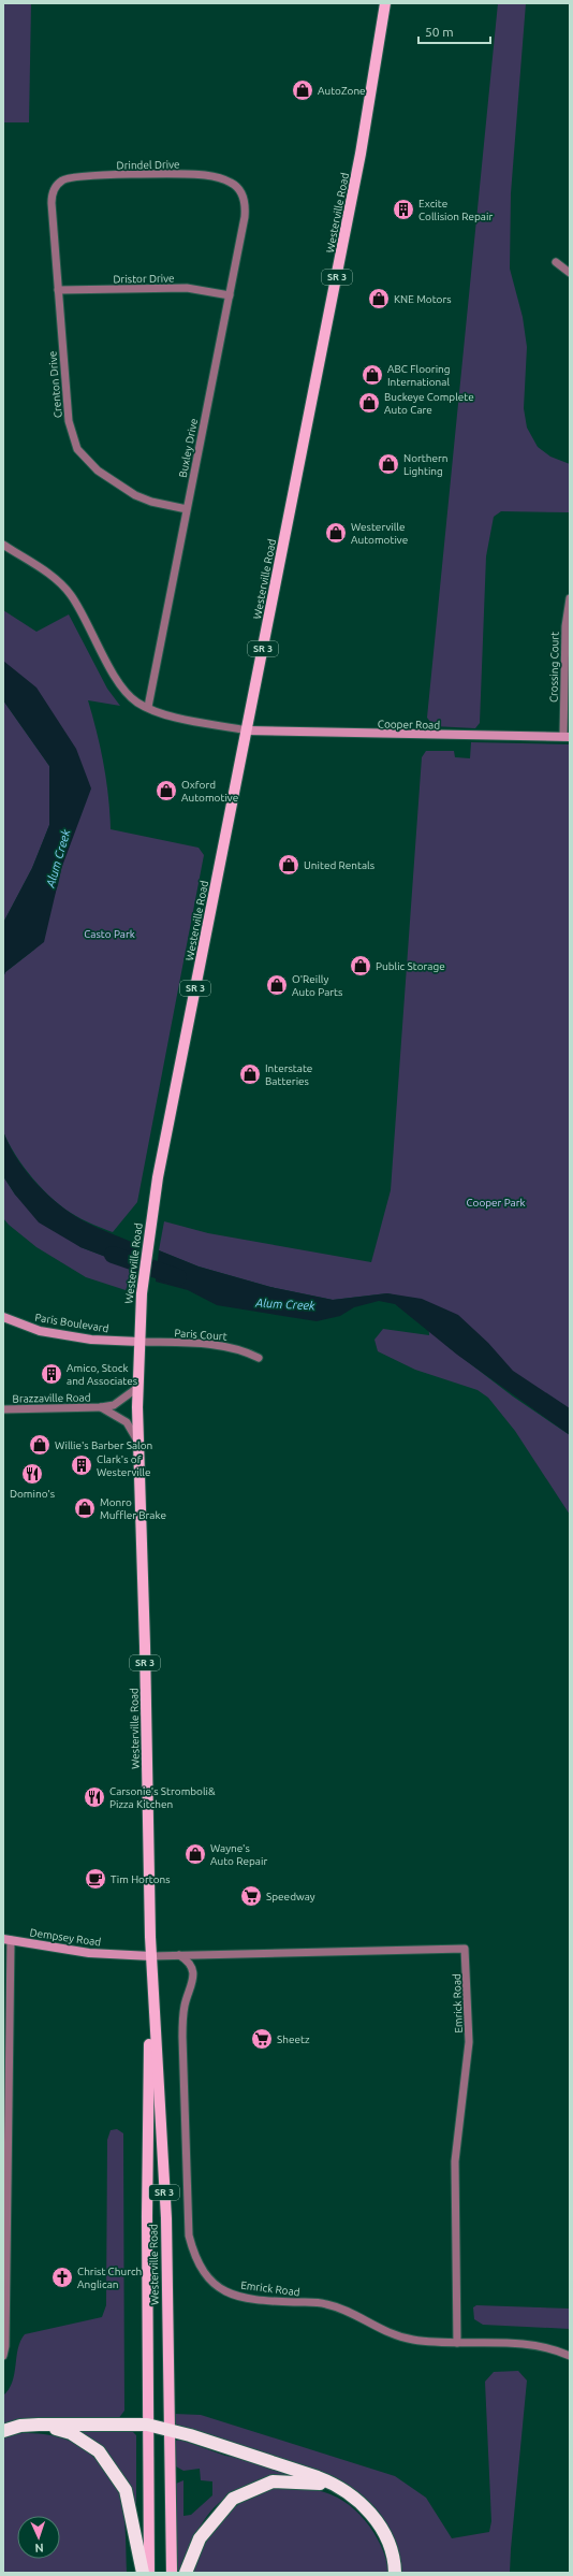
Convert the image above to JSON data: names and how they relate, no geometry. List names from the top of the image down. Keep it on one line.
{"streets":{"main road":["Westerville Road","SR 3"],"street":["Drindel Drive","Dristor Drive","Crenton Drive","Buxley Drive","Crossing Court","Cooper Road","Paris Boulevard","Paris Court","Brazzaville Road","Dempsey Road","Emrick Road"]},"crossings":[["Drindel Drive","Crenton Drive"],["Drindel Drive","Buxley Drive"],["Westerville Road","Cooper Road"],["Westerville Road","Paris Boulevard"],["Westerville Road","Paris Court"],["Westerville Road","Brazzaville Road"],["Westerville Road","Dempsey Road"],["Westerville Road","Emrick Road"],["Dristor Drive","Crenton Drive"],["Dristor Drive","Buxley Drive"],["Crenton Drive","Buxley Drive"],["Crossing Court","Cooper Road"],["Paris Boulevard","Paris Court"],["Dempsey Road","Emrick Road"]],"water":["Alum Creek"],"parks":["Casto Park","Cooper Park"],"places":{"shop":["AutoZone","KNE Motors","ABC Flooring International","Buckeye Complete Auto Care","Northern Lighting","Westerville Automotive","Oxford Automotive","United Rentals","Public Storage","O'Reilly Auto Parts","Interstate Batteries","Willie's Barber Salon","Monro Muffler Brake","Wayne's Auto Repair"],"building":["Excite Collision Repair","Amico, Stock and Associates","Clark's of Westerville"],"restaurant":["Domino's","Carsonie's Stromboli& Pizza Kitchen"],"cafe":["Tim Hortons"],"supermarket":["Speedway","Sheetz"],"church":["Christ Church Anglican"]},"scale_bar":"50 m","north":"bottom"}
